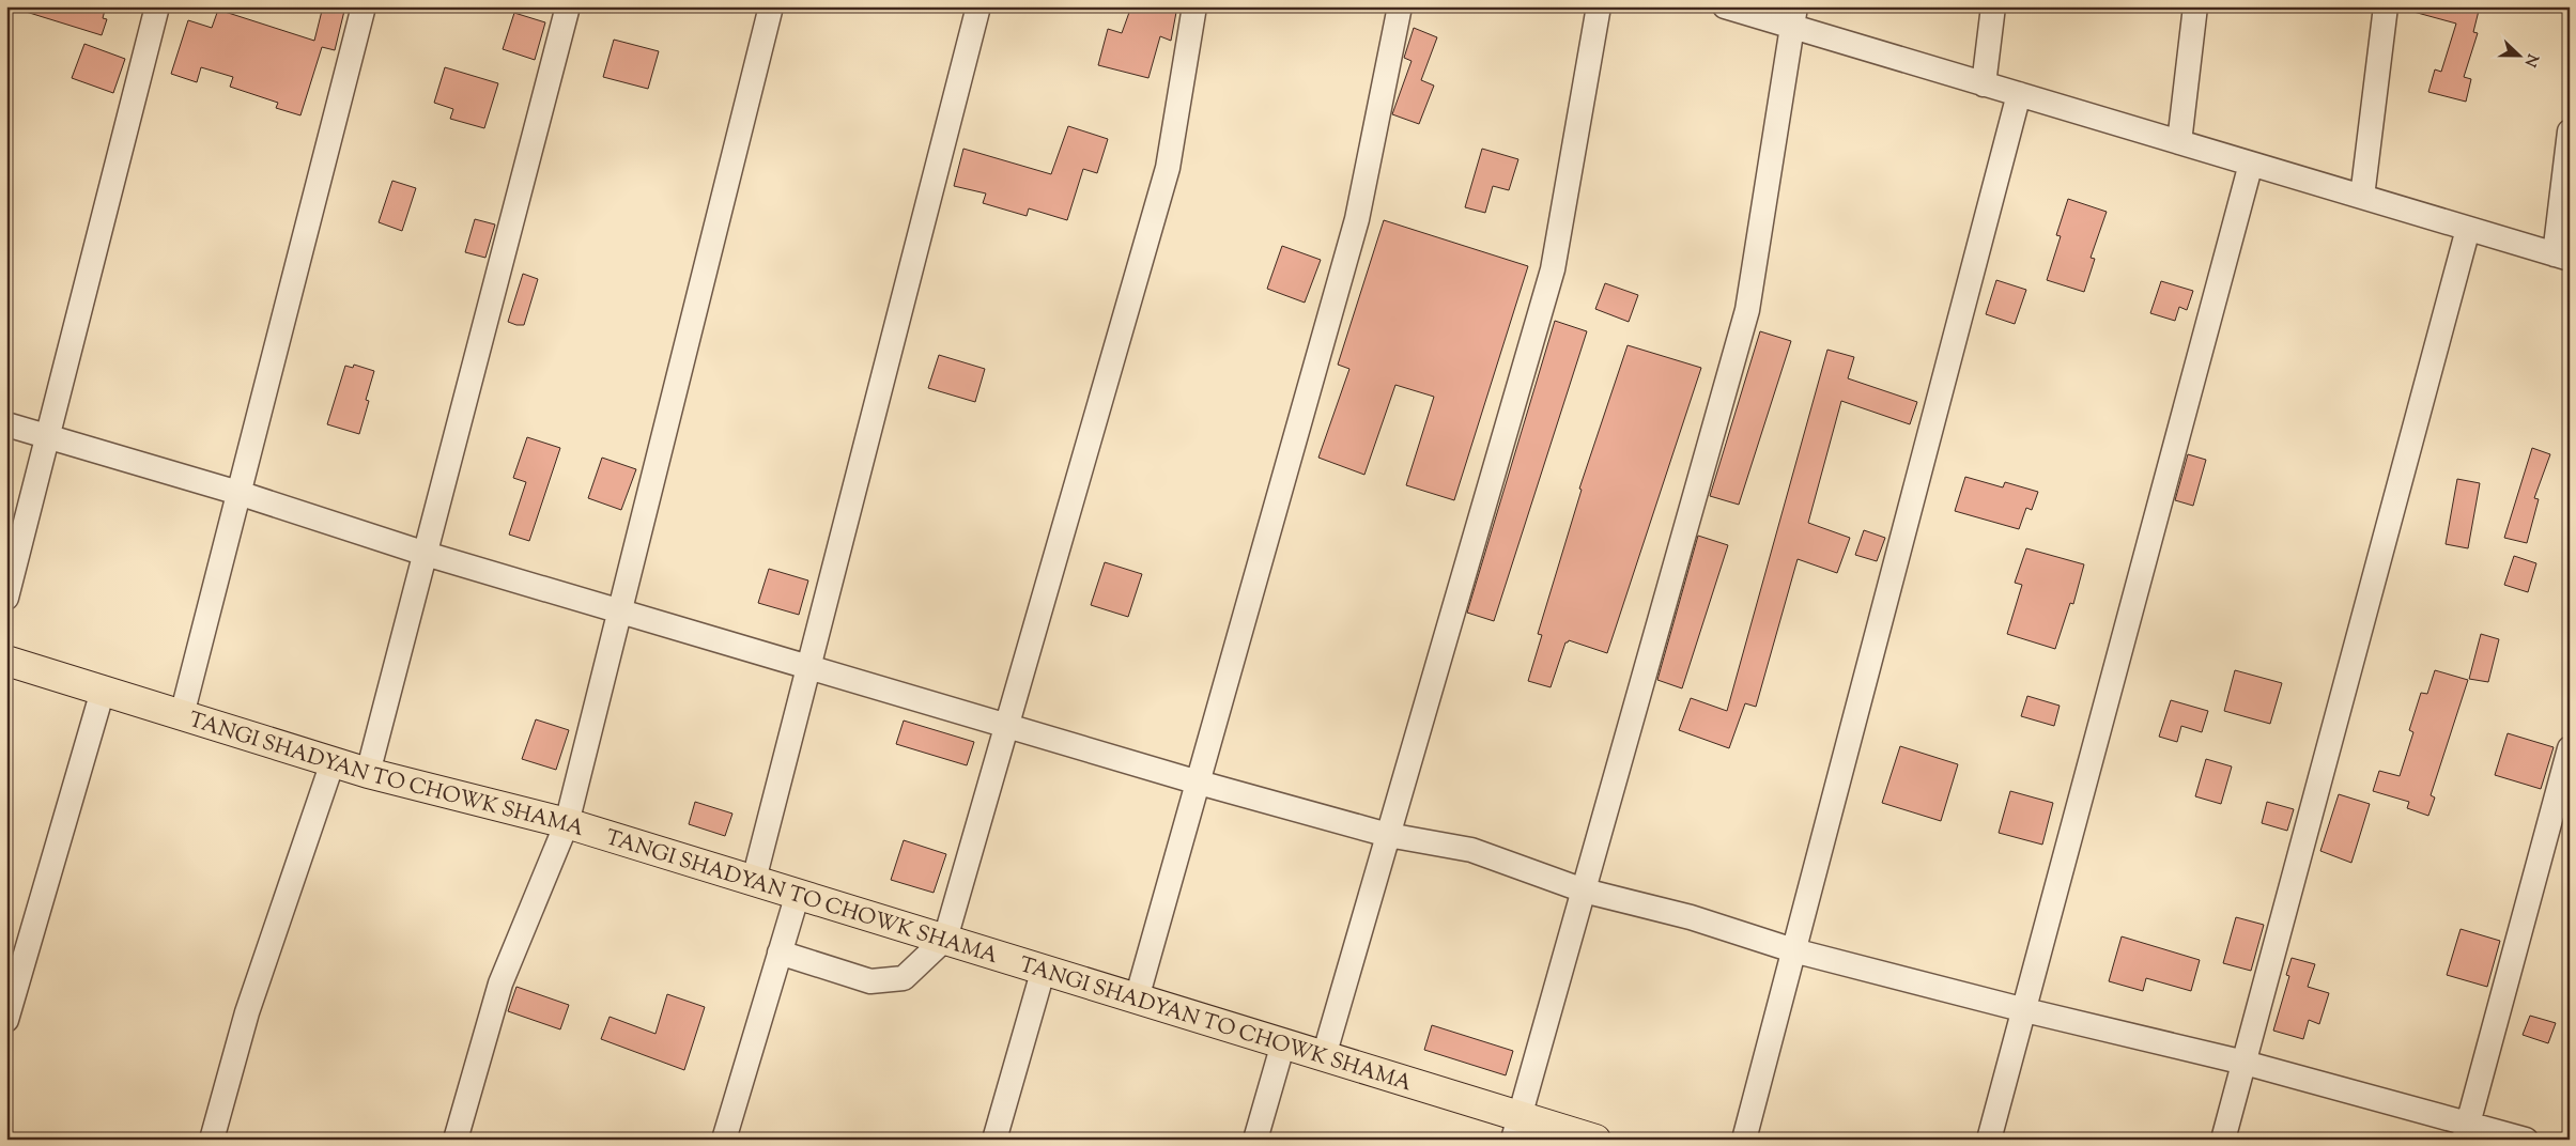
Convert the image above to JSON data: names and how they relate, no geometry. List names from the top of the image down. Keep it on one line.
{"streets":{"main road":["TANGI SHADYAN TO CHOWK SHAMA"]},"north":"right"}
